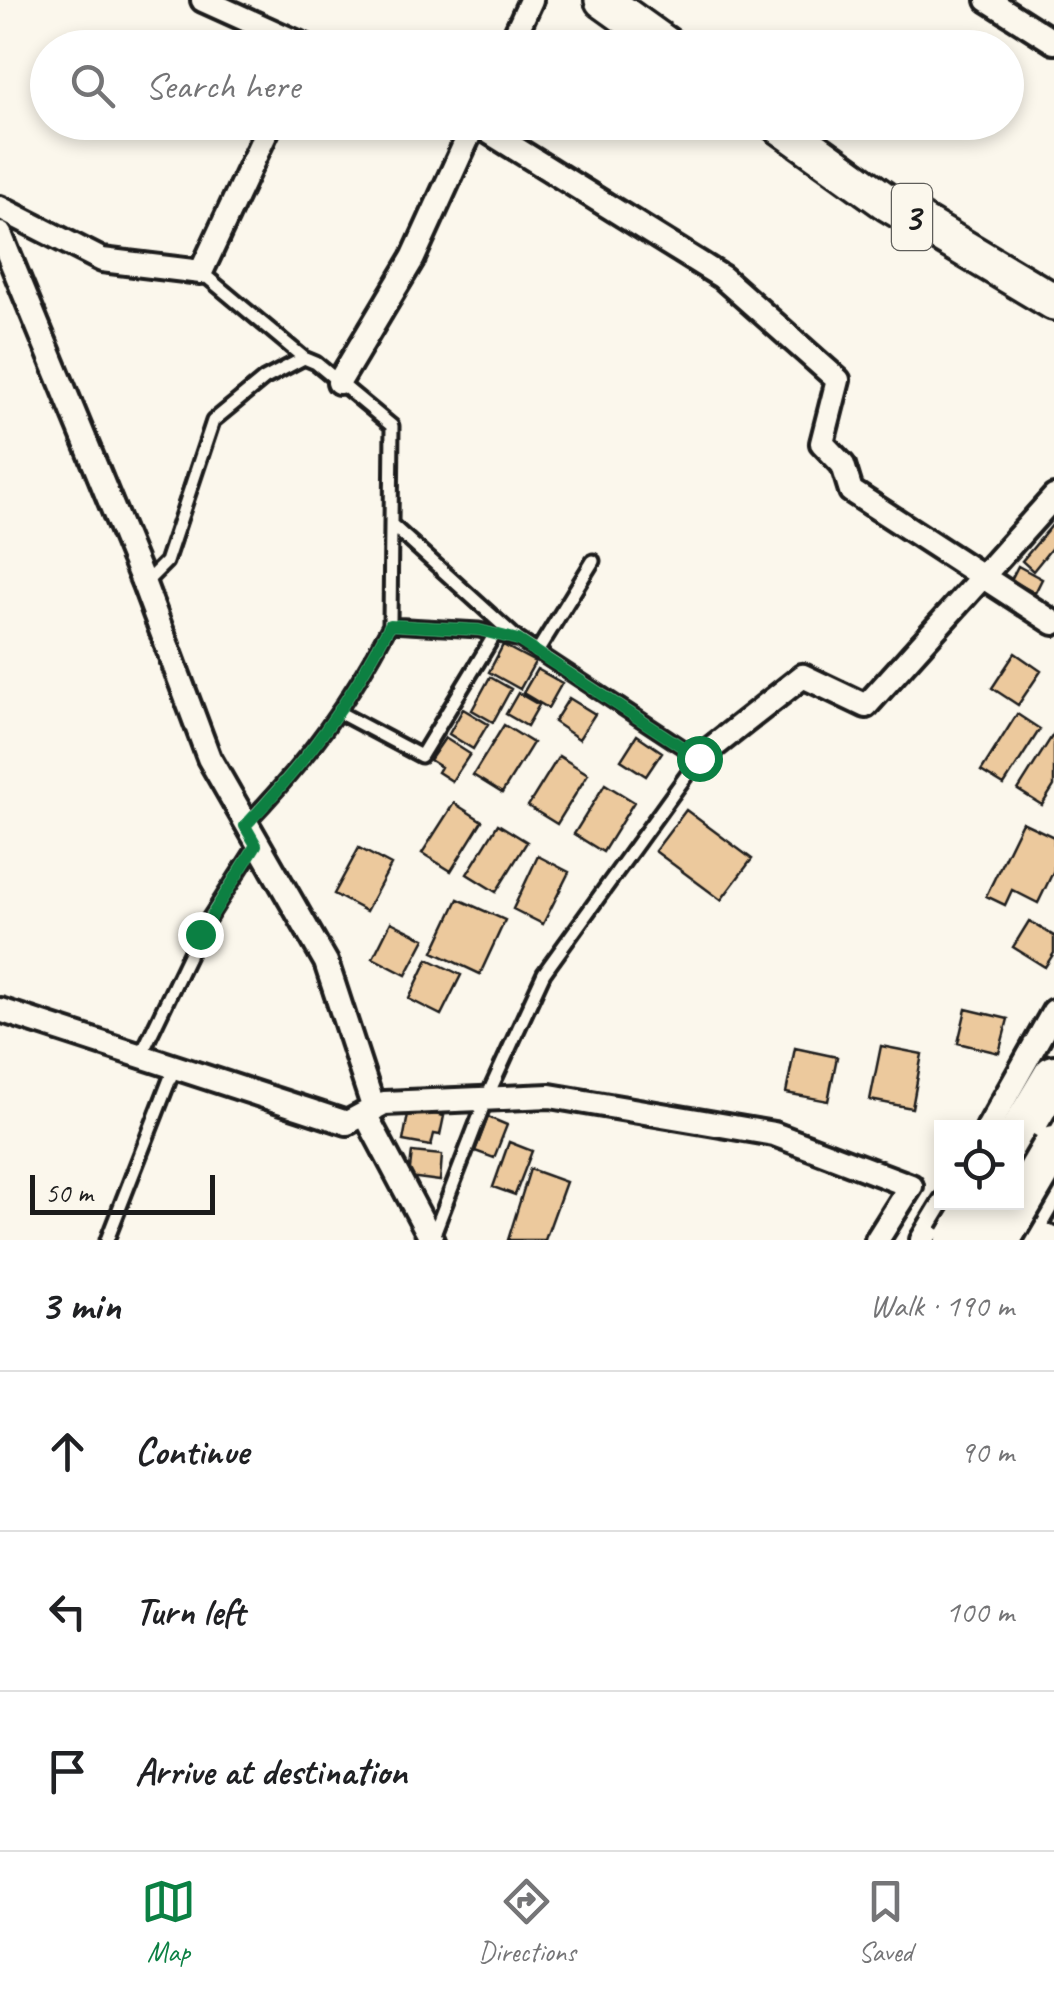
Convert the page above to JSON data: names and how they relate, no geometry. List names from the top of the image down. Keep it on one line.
{"streets":{"main road":["3"]},"scale_bar":"50 m","page":{"search":"Search here","scale":"50 m","heading":["3 min","Walk · 190 m"],"list":[["Continue","90 m"],["Turn left","100 m"],"Arrive at destination"],"nav":["Map","Directions","Saved"]}}
